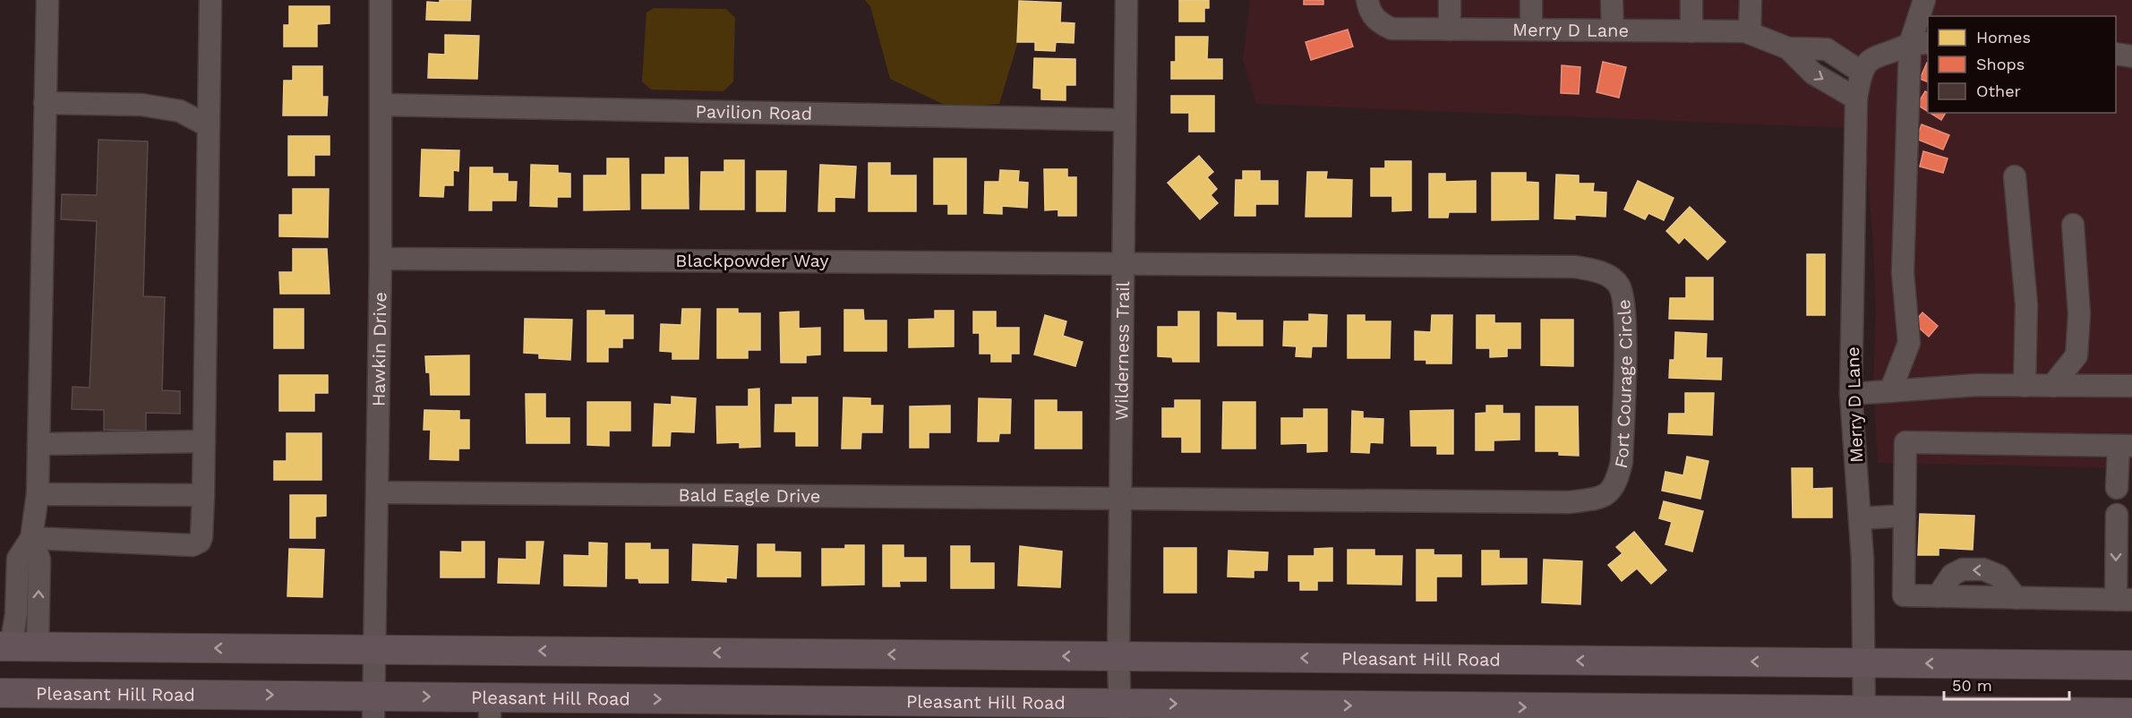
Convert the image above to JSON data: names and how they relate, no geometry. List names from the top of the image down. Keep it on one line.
{"streets":{"main road":["Pleasant Hill Road"],"street":["Merry D Lane","Pavilion Road","Blackpowder Way","Hawkin Drive","Wilderness Trail","Fort Courage Circle","Bald Eagle Drive"]},"crossings":[["Merry D Lane","Pleasant Hill Road"],["Pavilion Road","Hawkin Drive"],["Pavilion Road","Wilderness Trail"],["Blackpowder Way","Hawkin Drive"],["Blackpowder Way","Wilderness Trail"],["Blackpowder Way","Fort Courage Circle"],["Hawkin Drive","Bald Eagle Drive"],["Hawkin Drive","Pleasant Hill Road"],["Wilderness Trail","Fort Courage Circle"],["Wilderness Trail","Bald Eagle Drive"],["Wilderness Trail","Pleasant Hill Road"],["Fort Courage Circle","Bald Eagle Drive"]],"legend":["Homes","Shops","Other"],"scale_bar":"50 m"}
